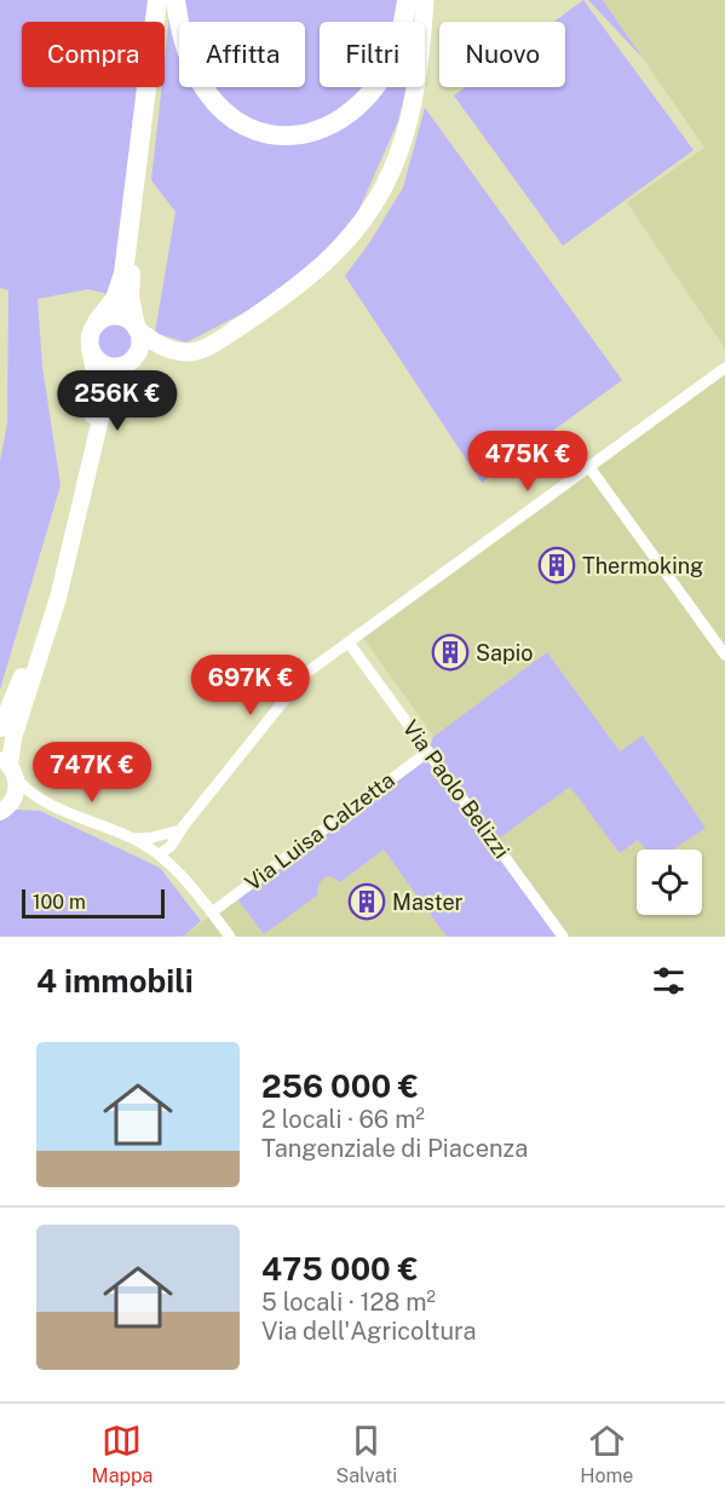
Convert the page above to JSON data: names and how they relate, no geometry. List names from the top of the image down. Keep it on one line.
{"streets":{"street":["Via Paolo Belizzi","Via Luisa Calzetta"]},"crossings":[["Via Paolo Belizzi","Via Luisa Calzetta"]],"places":{"building":["Thermoking","Sapio","Master"]},"scale_bar":"100 m","page":{"chip":["Compra","Affitta","Filtri","Nuovo"],"price":["256K €","475K €","697K €","747K €"],"scale":"100 m","heading":"4 immobili","list":[{"name":"256 000 €","note":"2 locali · 66 m² · Tangenziale di Piacenza"},{"name":"475 000 €","note":"5 locali · 128 m² · Via dell'Agricoltura"}],"tabs":["Mappa","Salvati","Home"]}}
